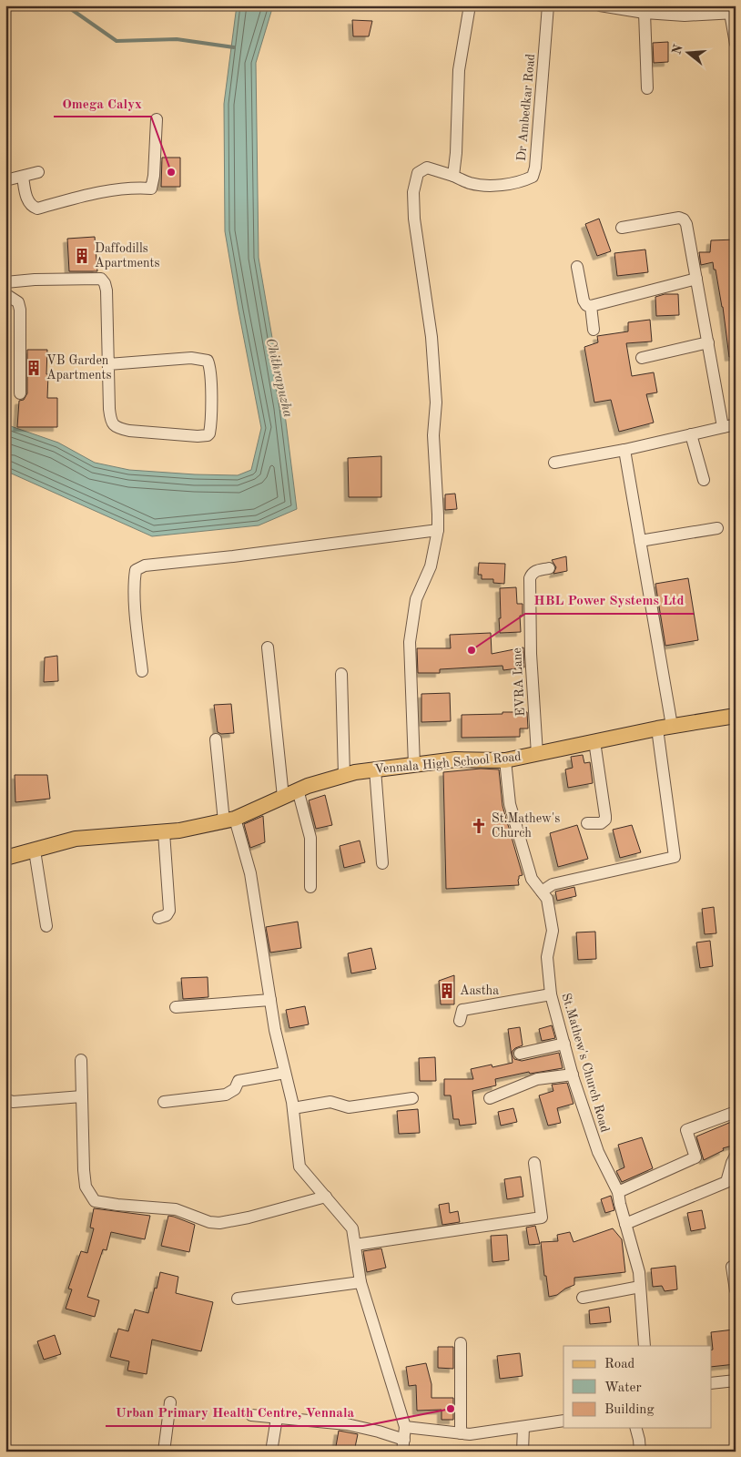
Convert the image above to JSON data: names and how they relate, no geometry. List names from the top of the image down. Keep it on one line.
{"streets":{"main road":["Vennala High School Road"],"street":["Dr Ambedkar Road","EVRA Lane","St.Mathew's Church Road"]},"crossings":[["EVRA Lane","Vennala High School Road"],["Vennala High School Road","St.Mathew's Church Road"]],"water":["Chithrapuzha"],"places":{"other":["Omega Calyx","HBL Power Systems Ltd","Urban Primary Health Centre, Vennala"],"building":["Daffodills Apartments","VB Garden Apartments","Aastha"],"church":["St.Mathew's Church"]},"legend":["Road","Water","Building"],"north":"left"}
